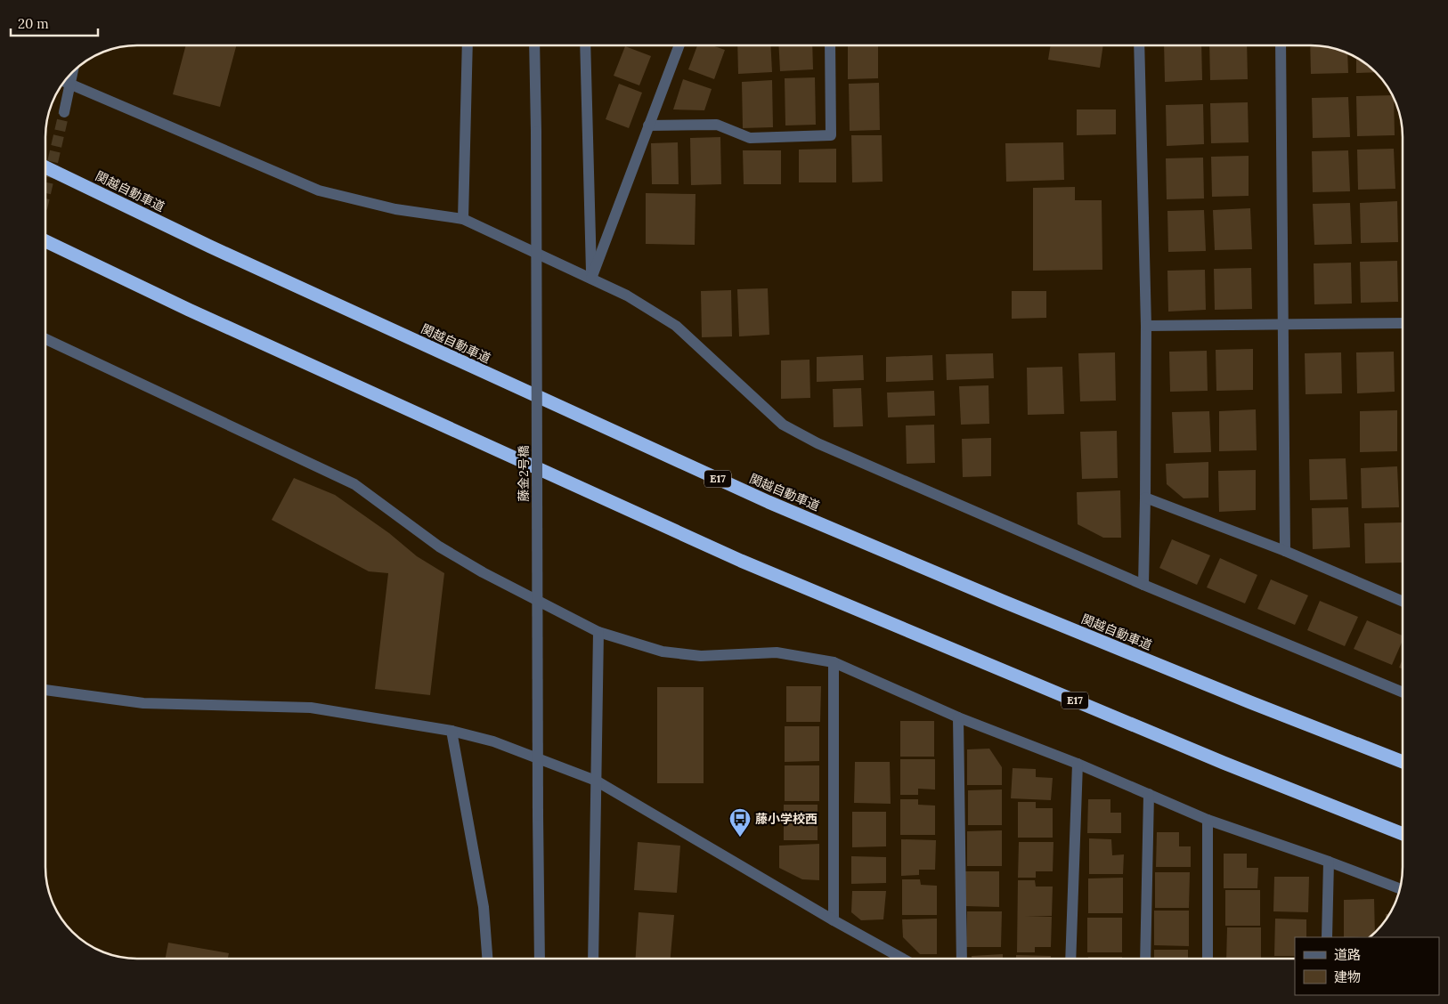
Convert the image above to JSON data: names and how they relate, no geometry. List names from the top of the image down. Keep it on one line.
{"streets":{"highway":["関越自動車道","E17"],"street":["藤金2号橋"]},"places":{"bus stop":["藤小学校西"]},"legend":["道路","建物"],"scale_bar":"20 m"}
